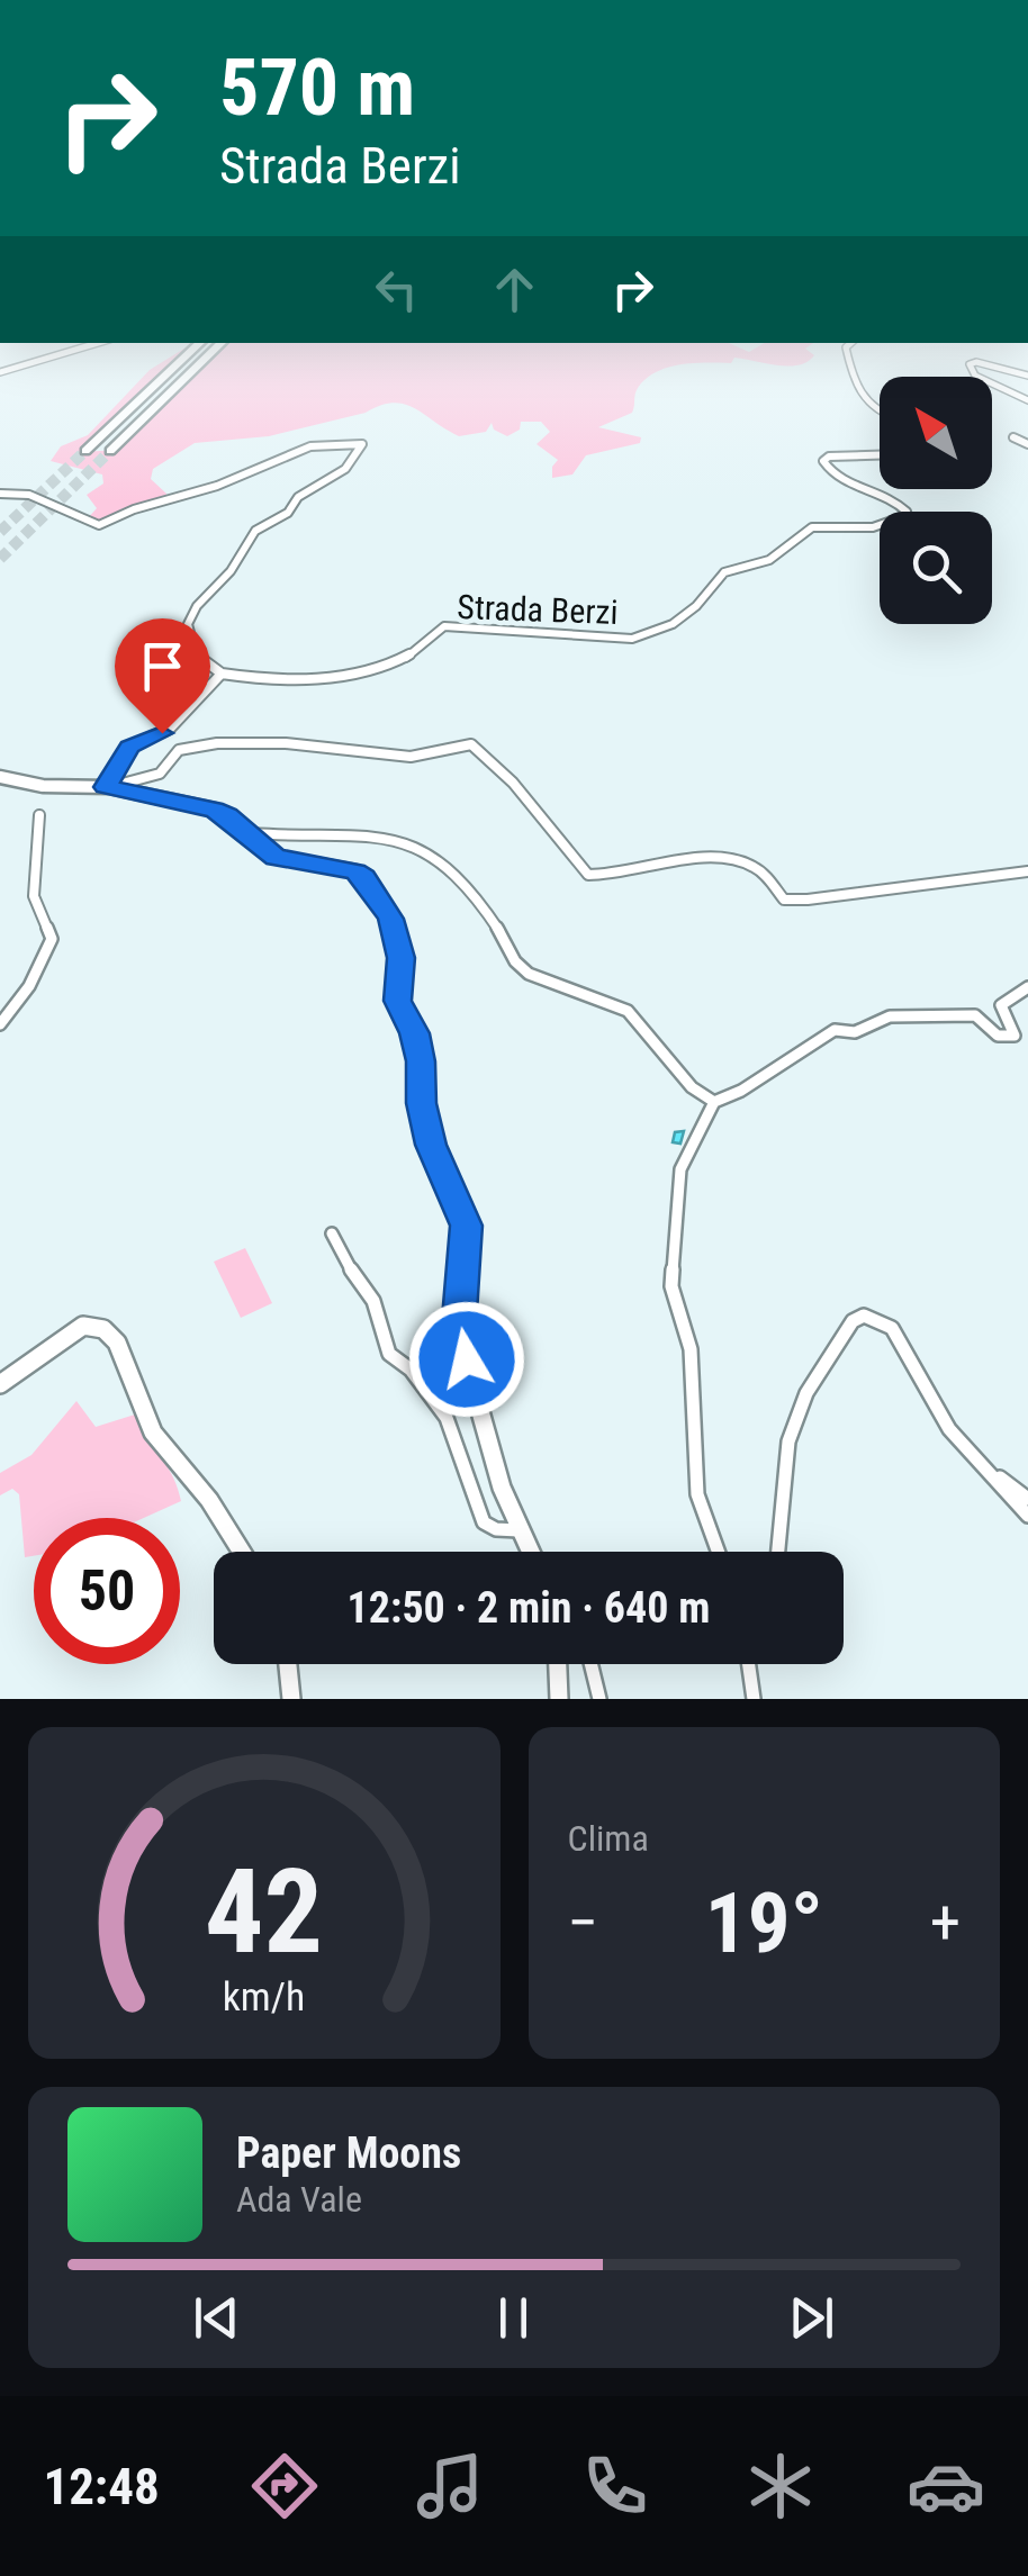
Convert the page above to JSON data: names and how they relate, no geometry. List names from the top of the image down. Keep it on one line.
{"streets":{"street":["Strada Berzi"]},"north":"top left","page":{"turn":["570 m","Strada Berzi"],"limit":"50","trip":"12:50 · 2 min · 640 m","tile":"Clima","heat":["−","19°","+"],"song":["Paper Moons","Ada Vale"],"tabs":"12:48","gauge":["42","km/h"]}}
